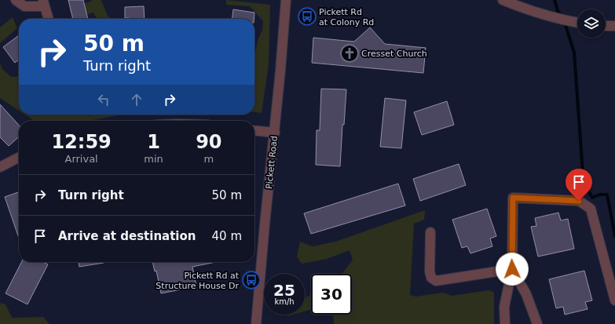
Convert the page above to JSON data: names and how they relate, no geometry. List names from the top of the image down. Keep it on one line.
{"streets":{"street":["Pickett Road"]},"places":{"bus stop":["Pickett Rd at Colony Rd","Pickett Rd at Structure House Dr"],"church":["Cresset Church"]},"page":{"turn":["50 m","Turn right"],"eta":["12:59","Arrival","1","min","90","m"],"list":[{"name":"Turn right","value":"50 m"},{"name":"Arrive at destination","value":"40 m"}],"speed":"25 km/h","limit":"30"}}
